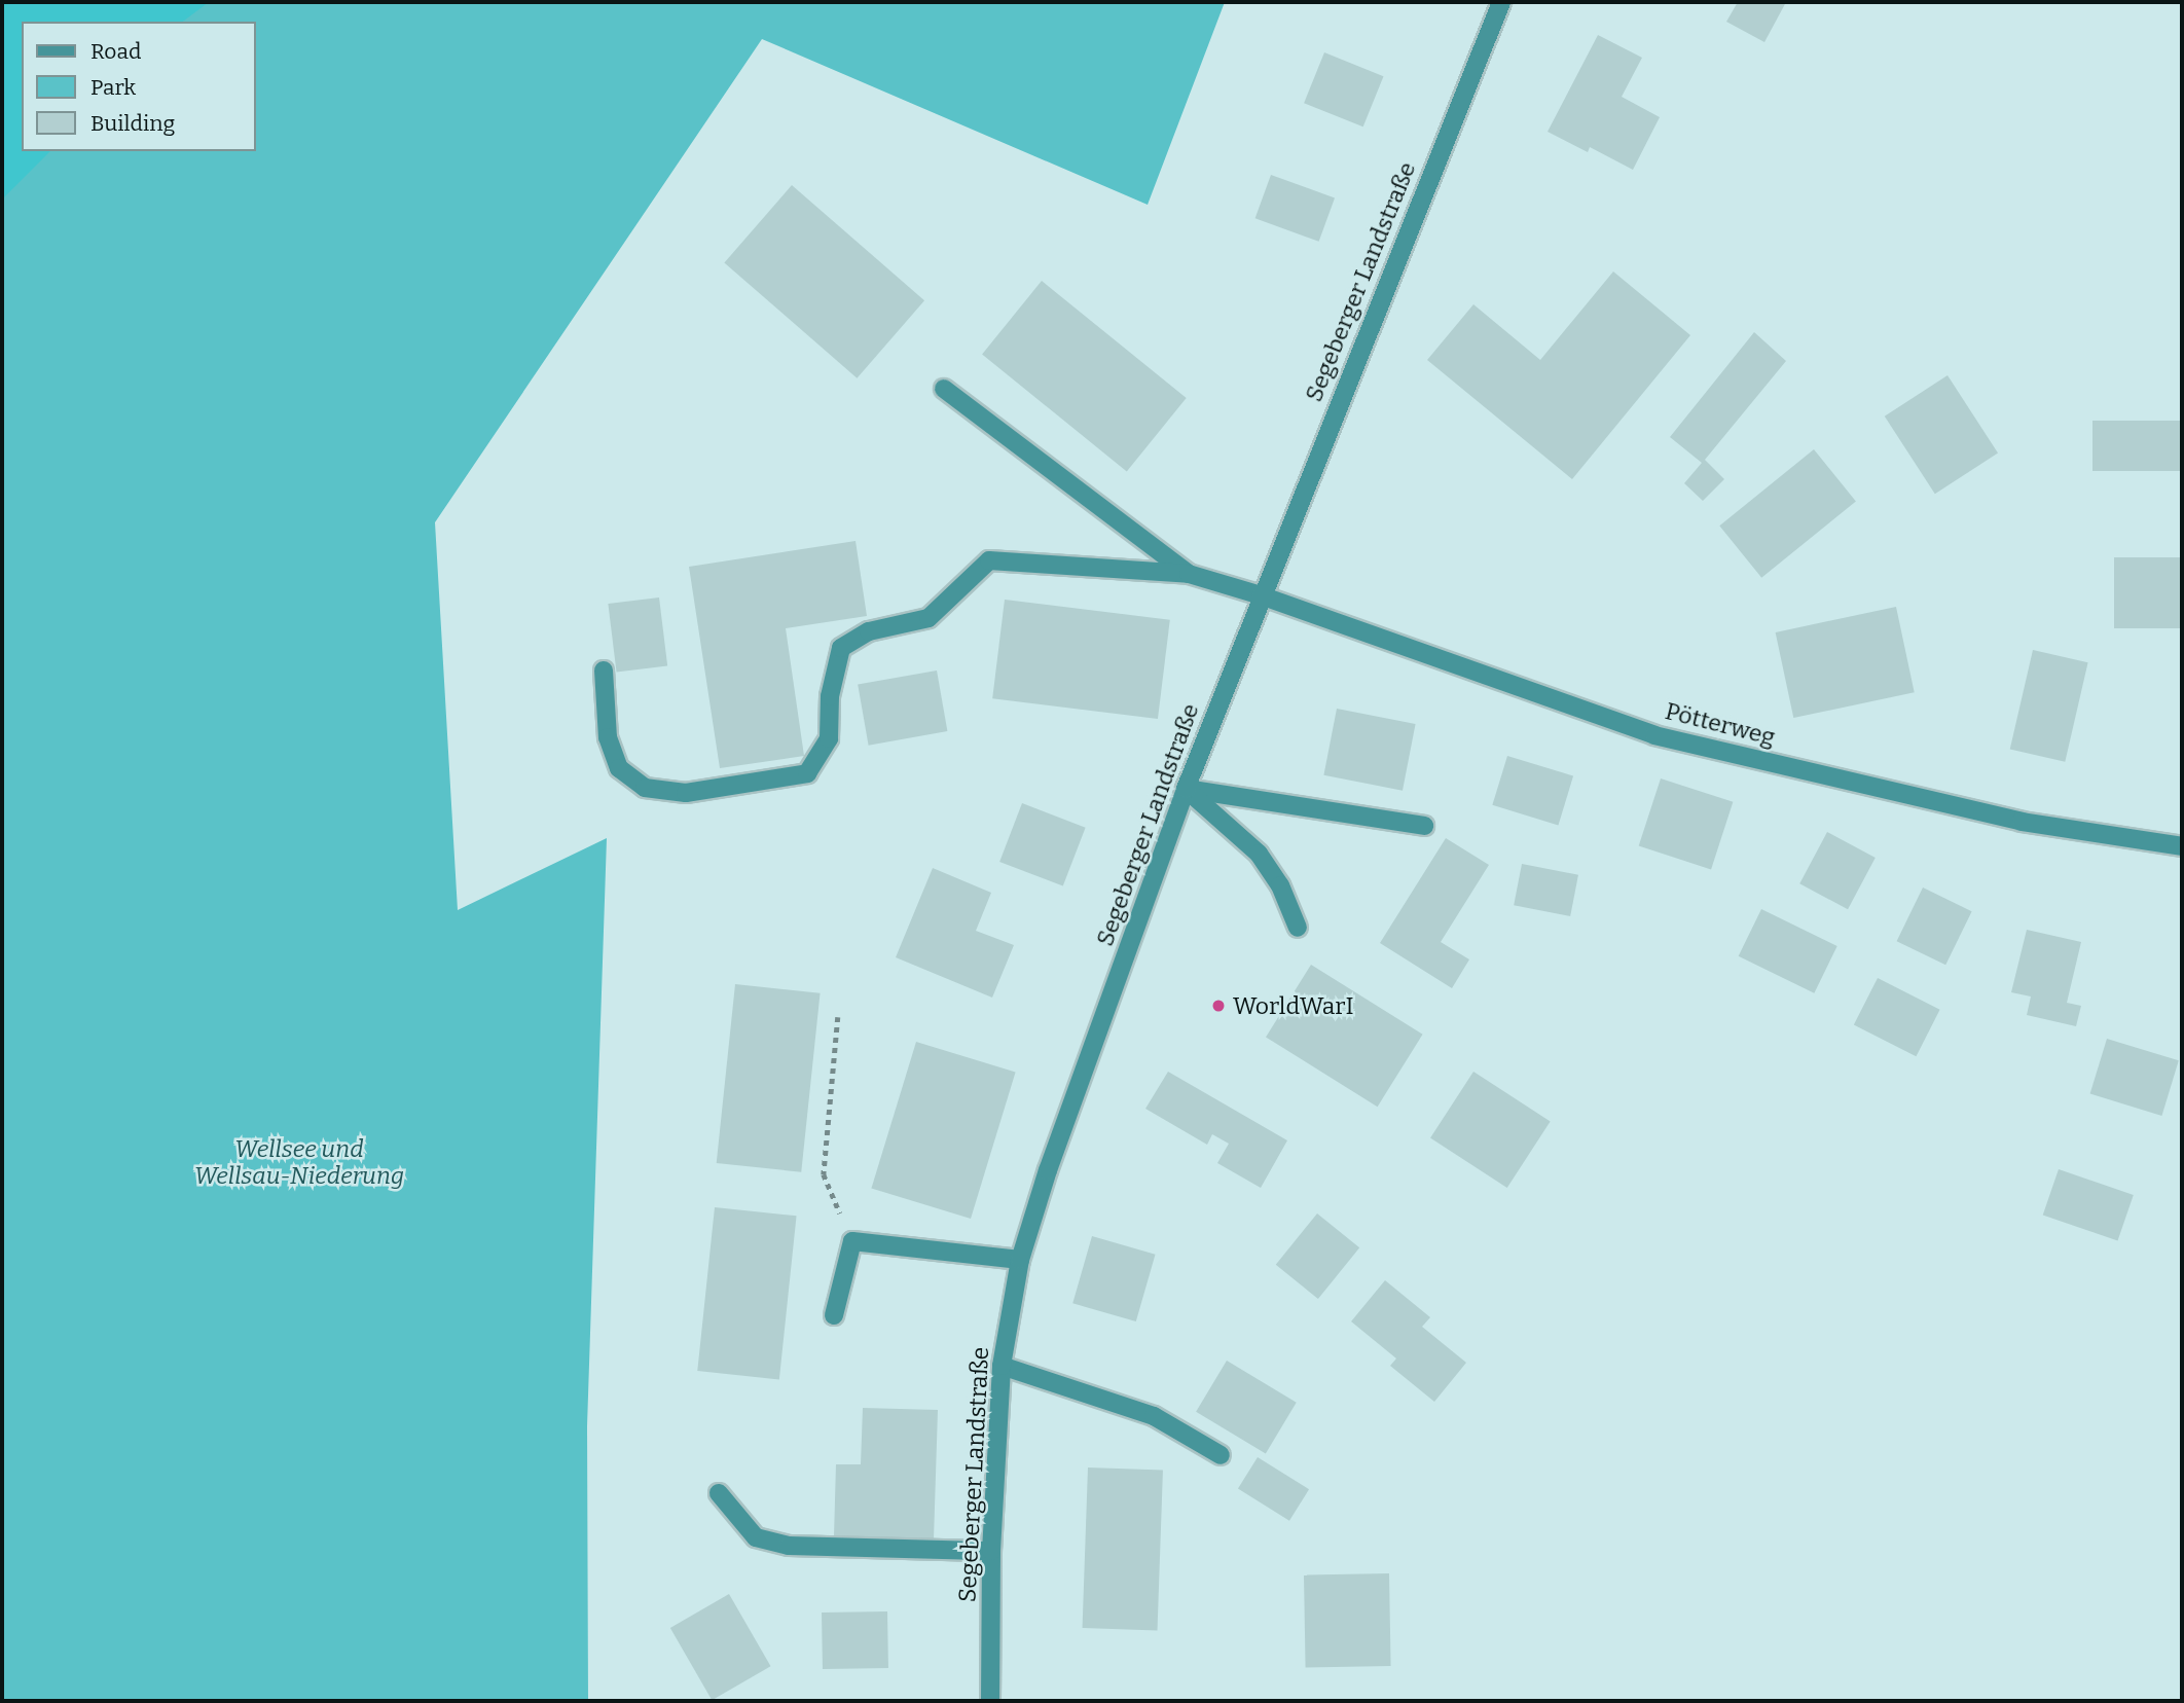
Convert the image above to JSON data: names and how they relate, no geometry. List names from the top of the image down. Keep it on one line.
{"streets":{"street":["Segeberger Landstraße","Pötterweg"]},"crossings":[["Segeberger Landstraße","Pötterweg"]],"parks":["Wellsee und Wellsau-Niederung"],"places":["WorldWarI"],"legend":["Road","Park","Building"]}
